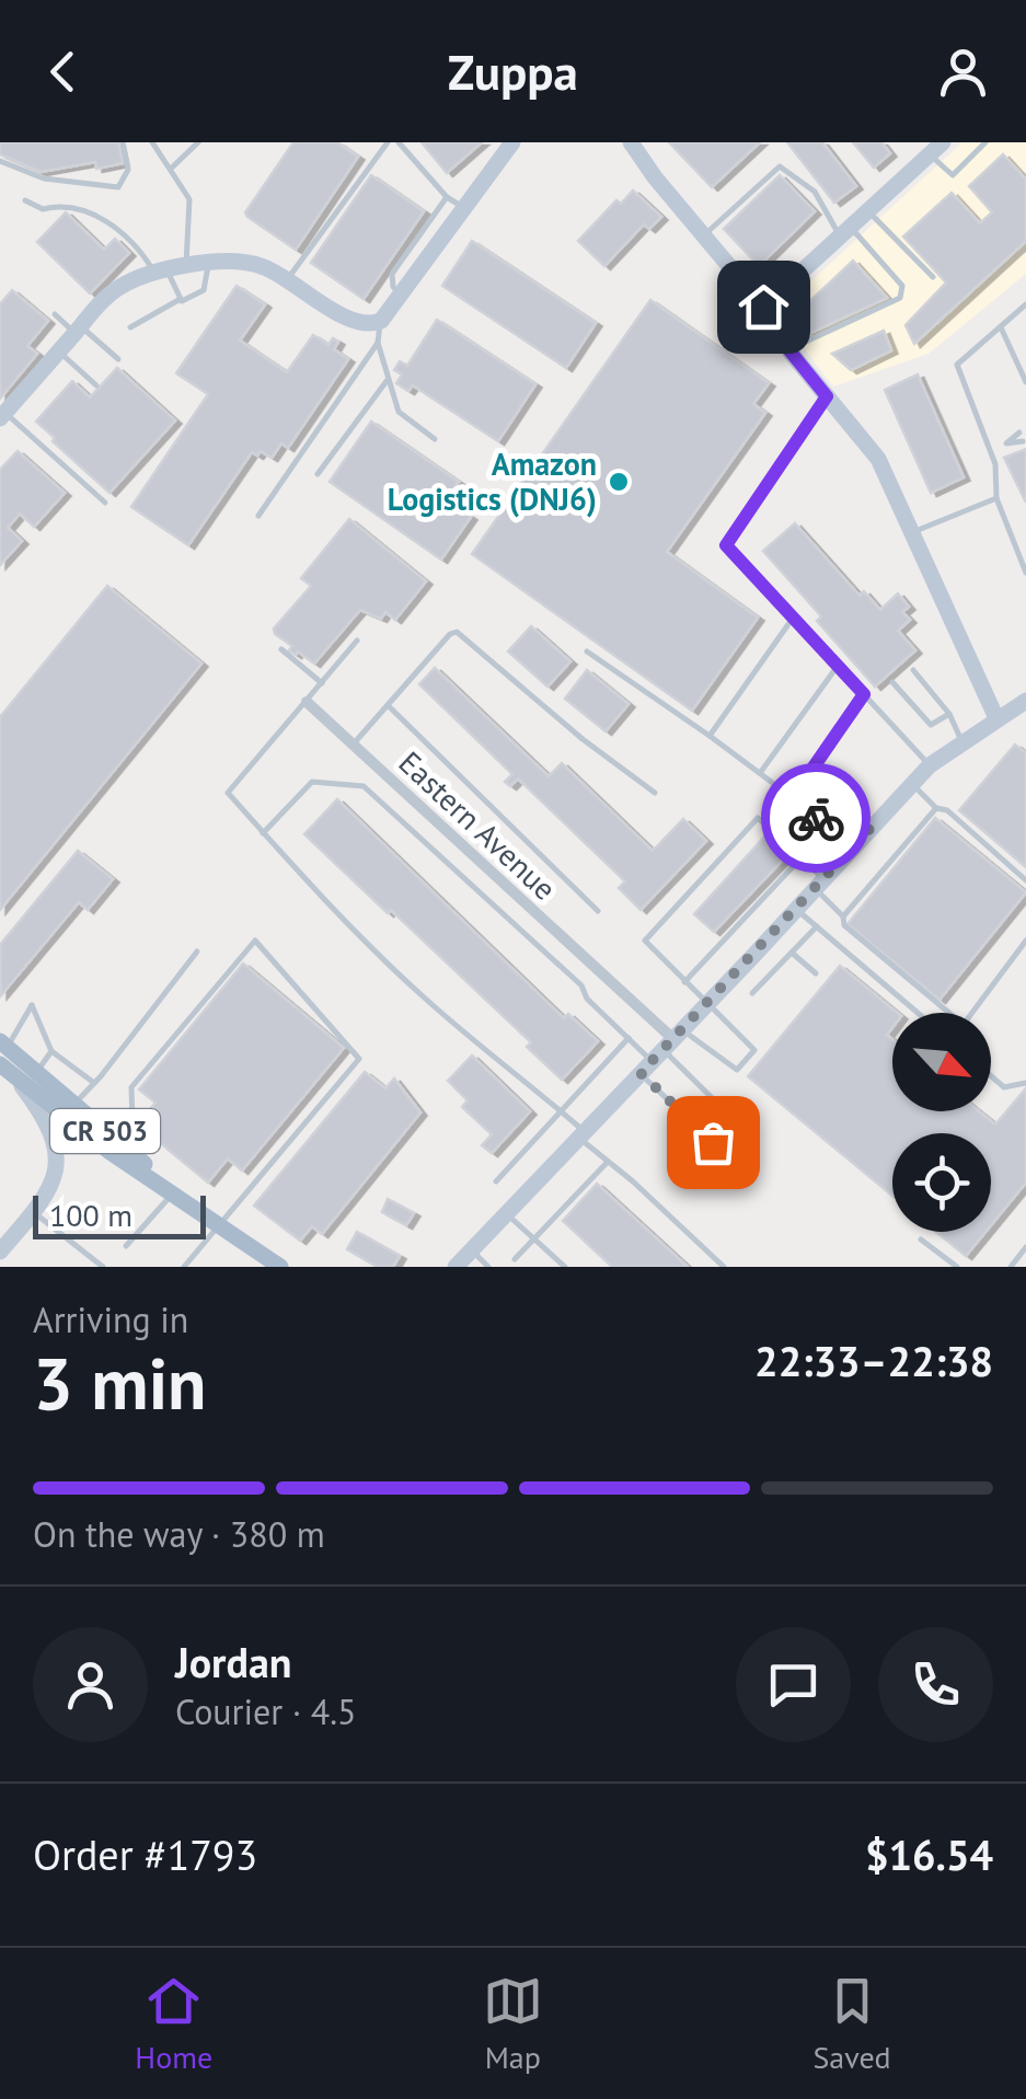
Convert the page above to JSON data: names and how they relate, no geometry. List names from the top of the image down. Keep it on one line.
{"streets":{"main road":["CR 503"],"street":["Eastern Avenue"]},"places":["Amazon Logistics (DNJ6)"],"scale_bar":"100 m","north":"bottom right","page":{"header":"Zuppa","scale":"100 m","heading":["3 min","Arriving in","22:33–22:38"],"panel":["Jordan","Courier · 4.5","Order #1793","$16.54"],"bar":"On the way · 380 m","tabs":["Home","Map","Saved"]}}
